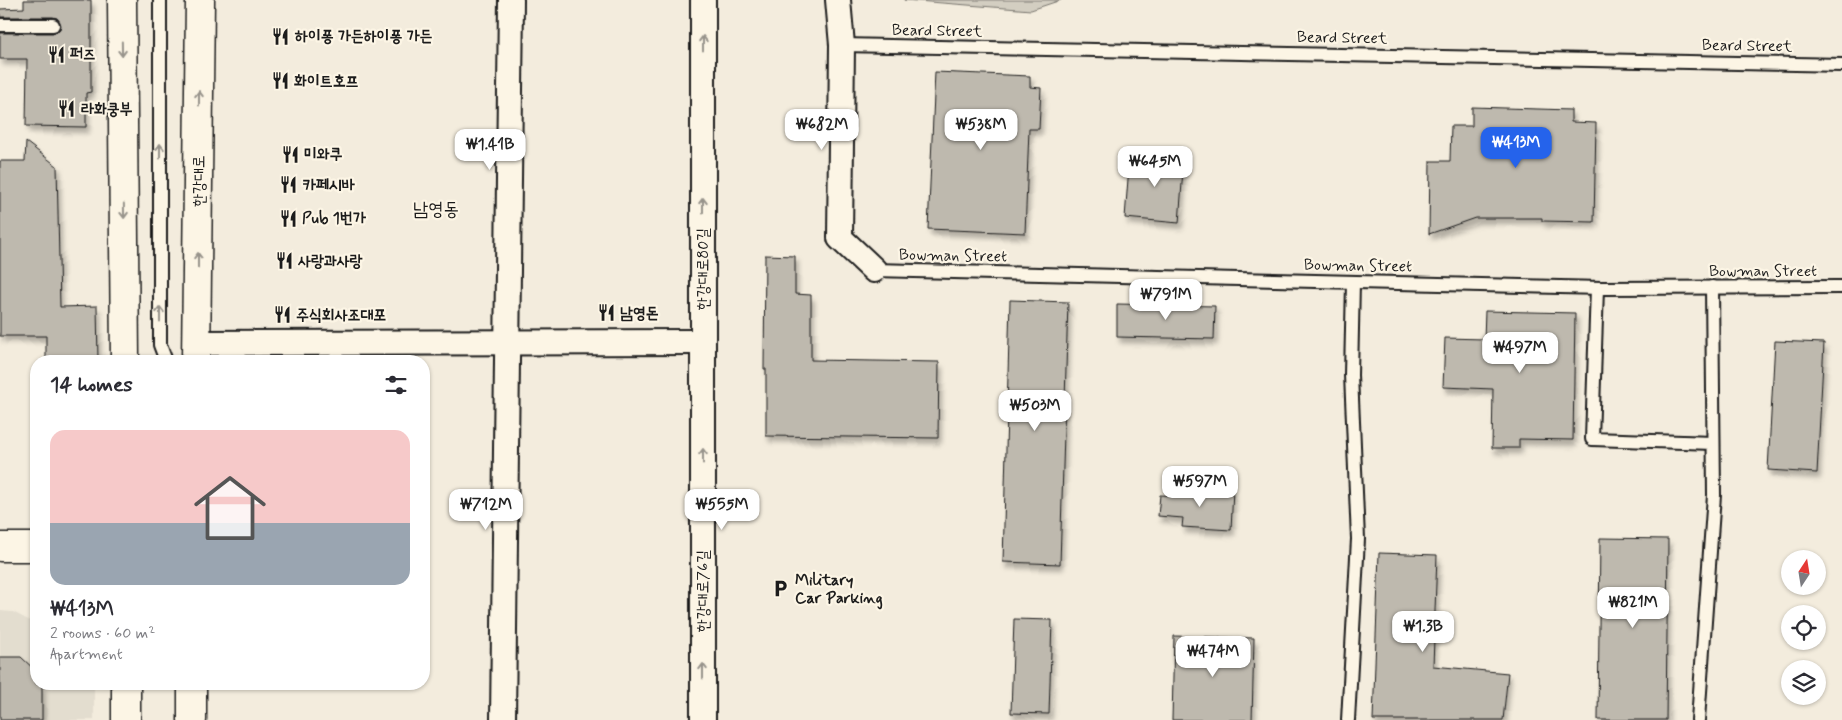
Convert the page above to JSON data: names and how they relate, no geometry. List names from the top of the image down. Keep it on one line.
{"streets":{"main road":["한강대로"],"street":["한강대로80길","한강대로76길"],"lane":["Beard Street","Bowman Street"]},"crossings":[["한강대로80길","한강대로76길"]],"districts":["남영동"],"places":{"restaurant":["하이퐁 가든하이퐁 가든","퍼즈","화이트호프","라화쿵부","미와쿠","카페시바","Pub 1번가","사랑과사랑","남영돈","주식회사조대포"],"parking":["Military Car Parking"]},"north":"top","page":{"price":["₩682M","₩538M","₩413M","₩1.41B","₩645M","₩791M","₩497M","₩503M","₩597M","₩712M","₩555M","₩821M","₩1.3B","₩474M"],"heading":"14 homes","list":[{"name":"₩413M","note":"2 rooms · 60 m² · Apartment"}]}}
